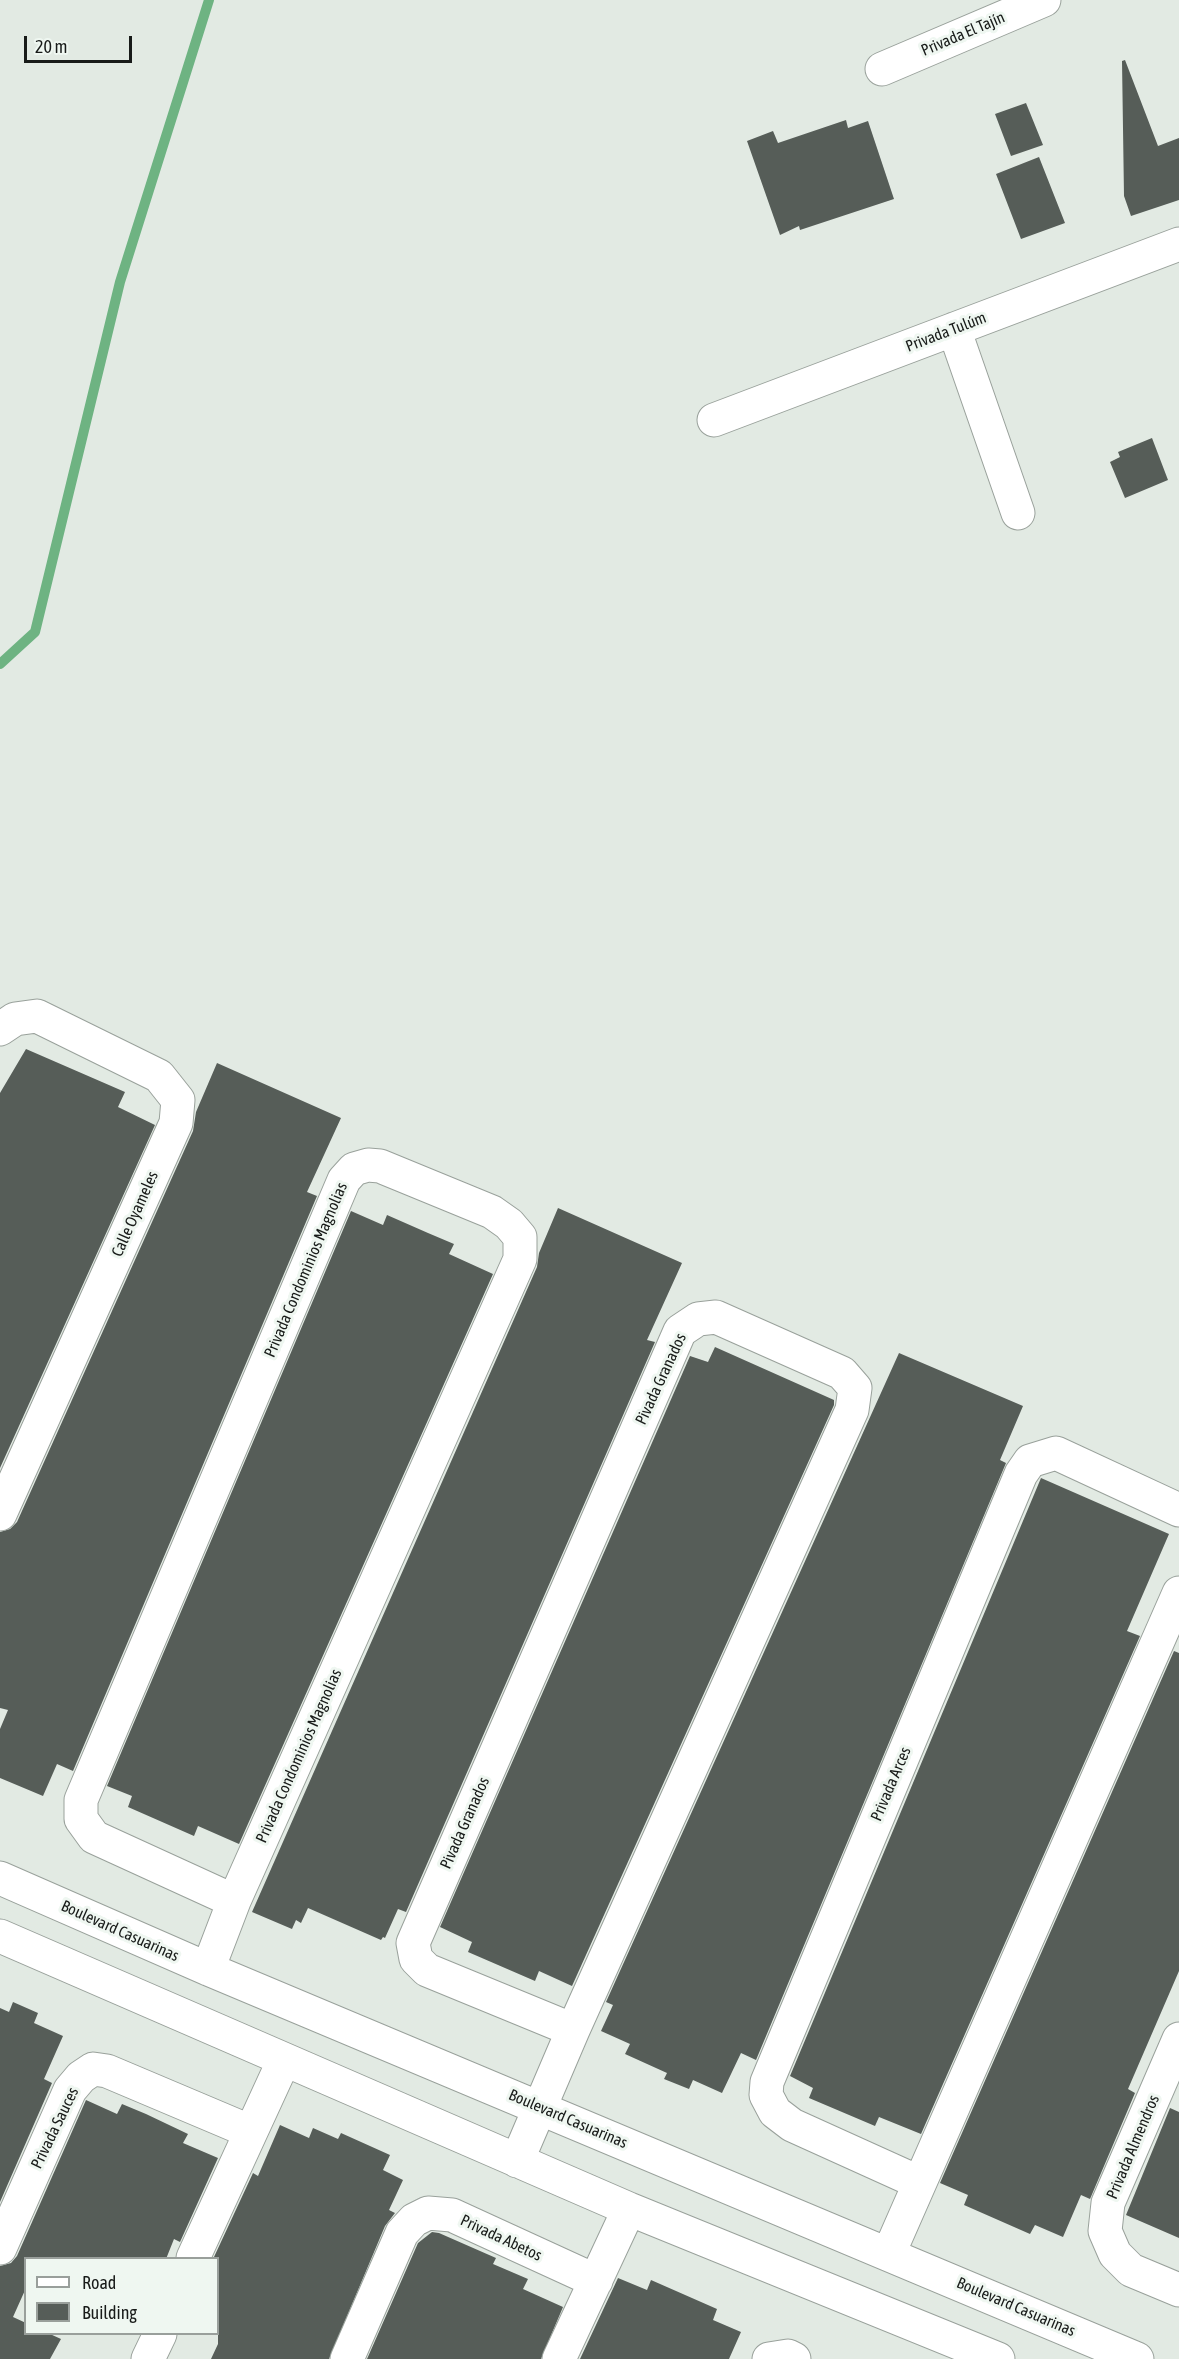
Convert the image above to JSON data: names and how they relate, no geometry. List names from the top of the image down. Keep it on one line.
{"streets":{"street":["Privada El Tajín","Privada Tulúm","Calle Oyameles","Privada Condominios Magnolias","Pivada Granados","Privada Arces","Boulevard Casuarinas","Privada Sauces","Privada Almendros","Privada Abetos"]},"crossings":[["Privada Condominios Magnolias","Boulevard Casuarinas"],["Pivada Granados","Boulevard Casuarinas"]],"legend":["Road","Building"],"scale_bar":"20 m"}
